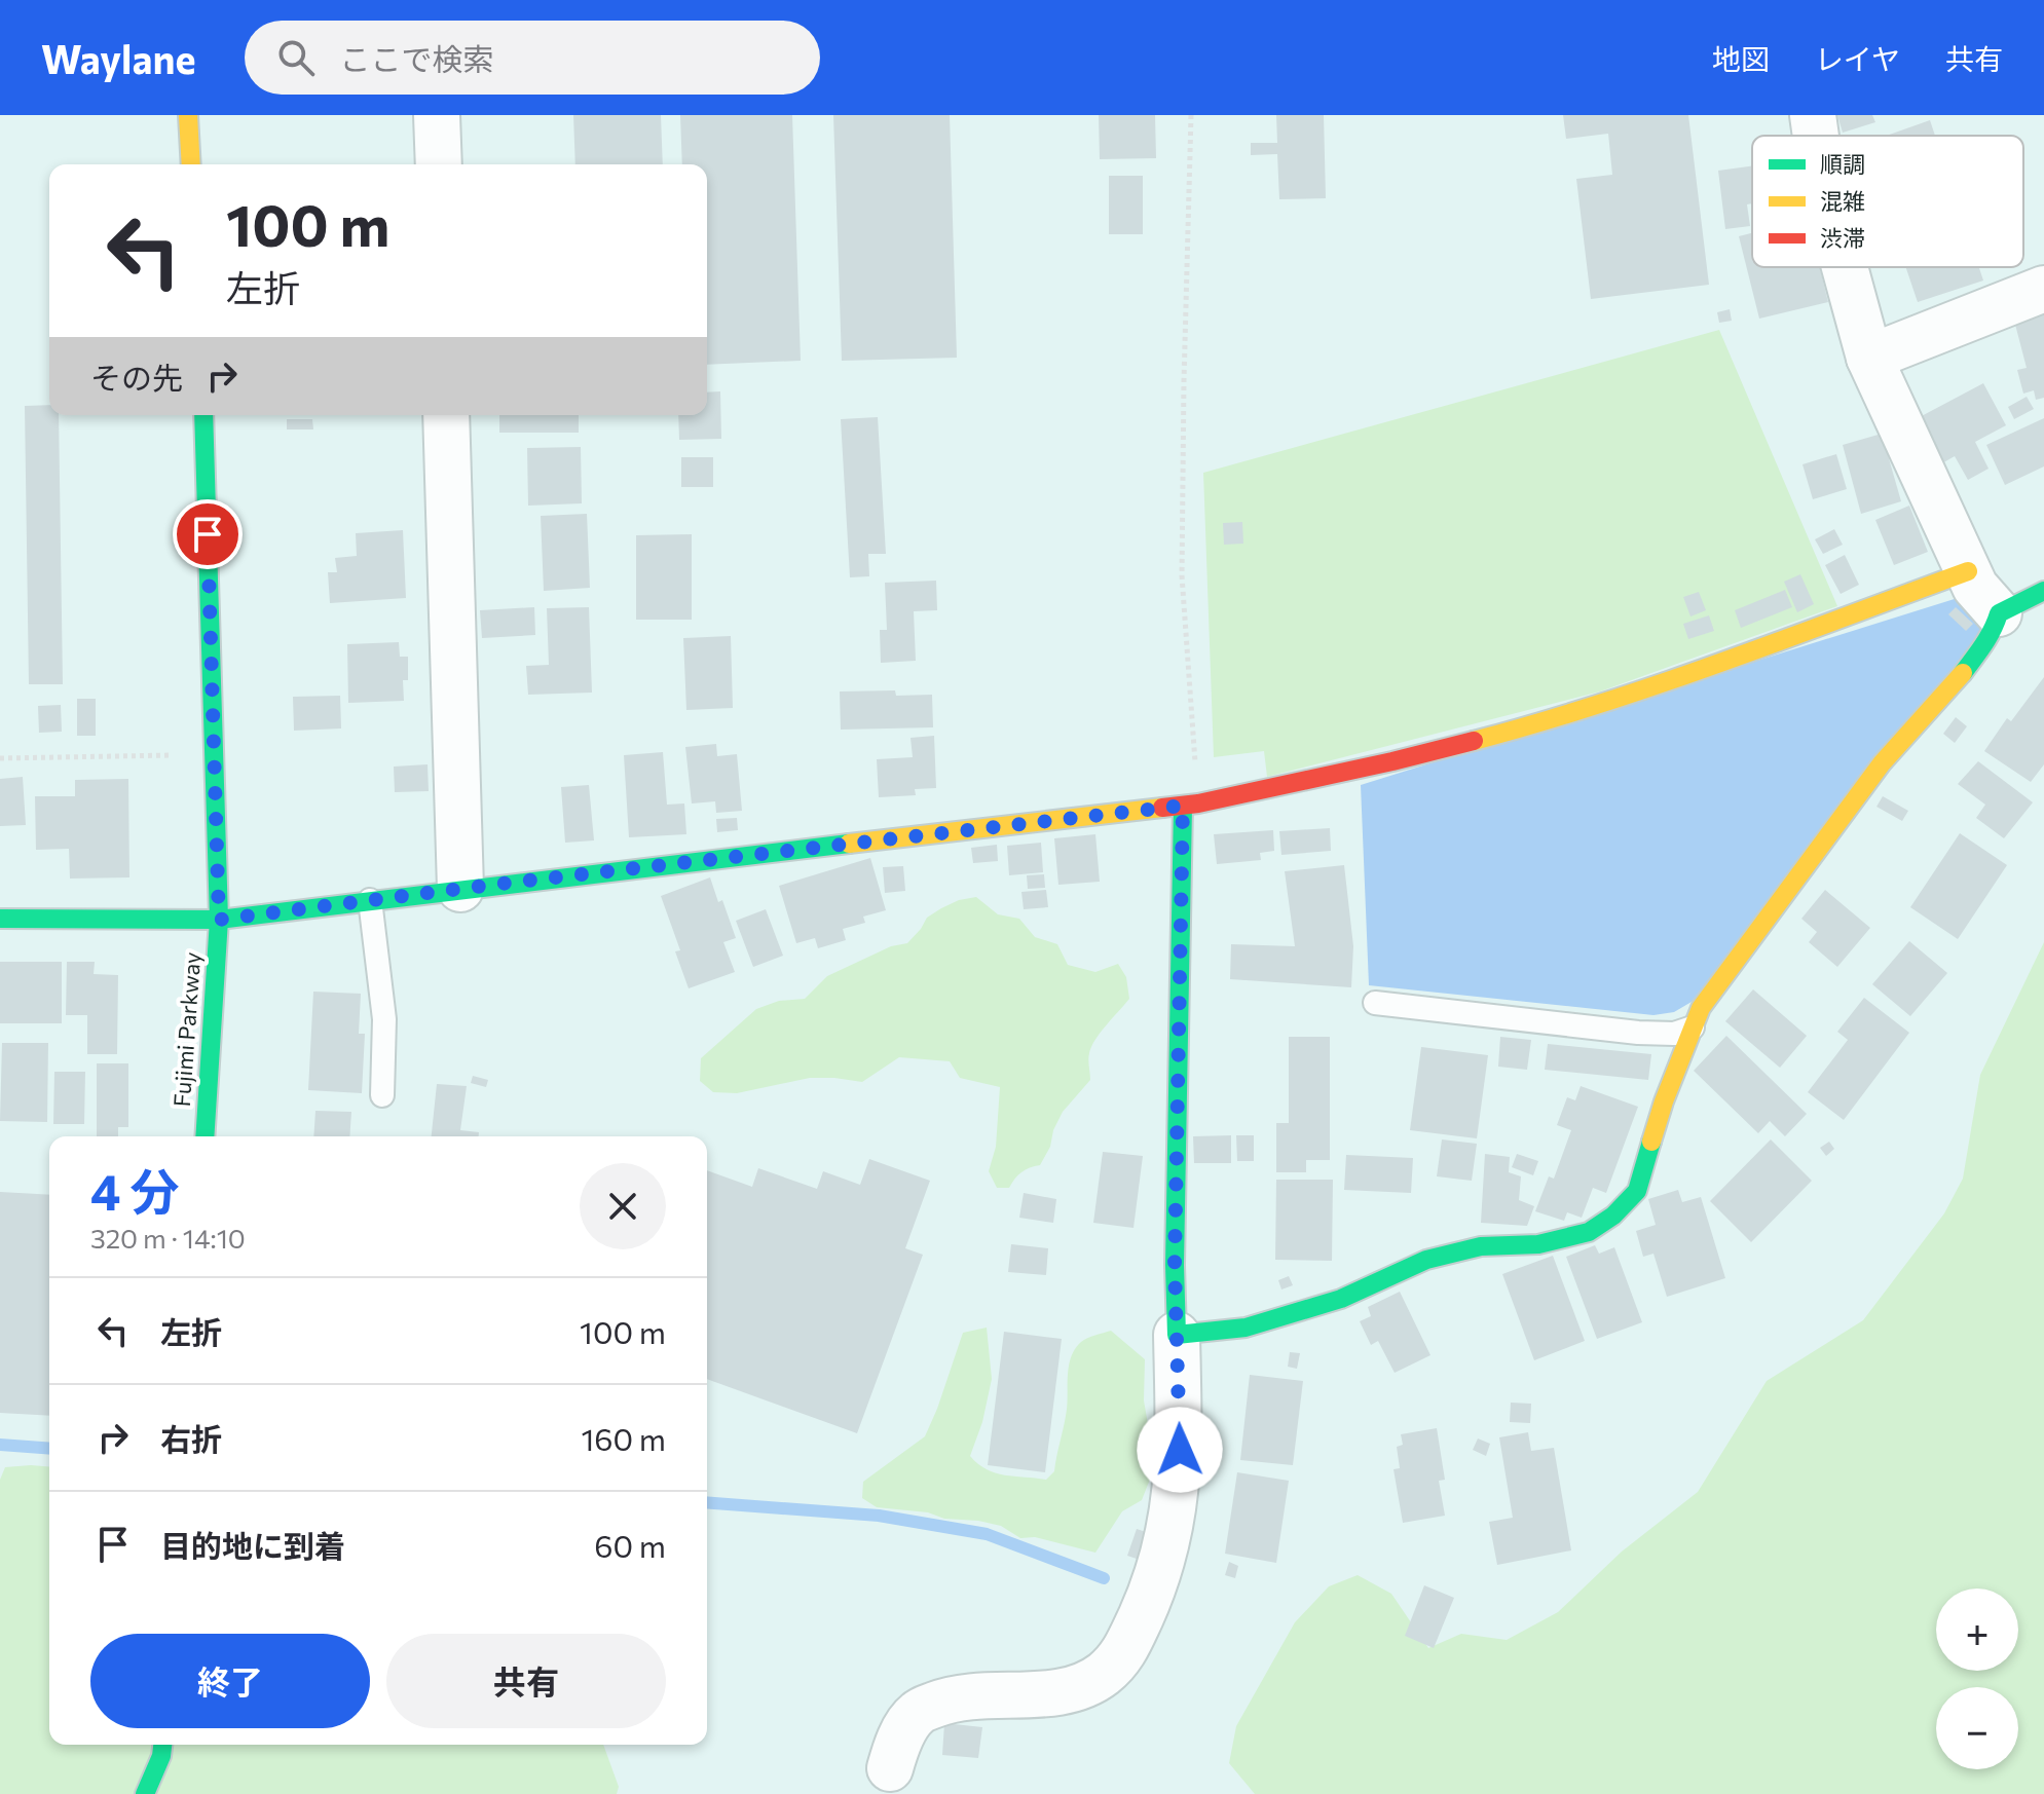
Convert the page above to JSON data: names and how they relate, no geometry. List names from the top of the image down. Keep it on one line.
{"streets":{"street":["Fujimi Parkway"]},"legend":["順調","混雑","渋滞"],"page":{"header":"Waylane","search":"ここで検索","nav":["地図","レイヤ","共有"],"turn":["100 m","左折"],"then":"その先","heading":["4 分","320 m · 14:10"],"list":[{"name":"左折","value":"100 m"},{"name":"右折","value":"160 m"},{"name":"目的地に到着","value":"60 m"}],"map_buttons":["+","−"],"buttons":["終了","共有"]}}
